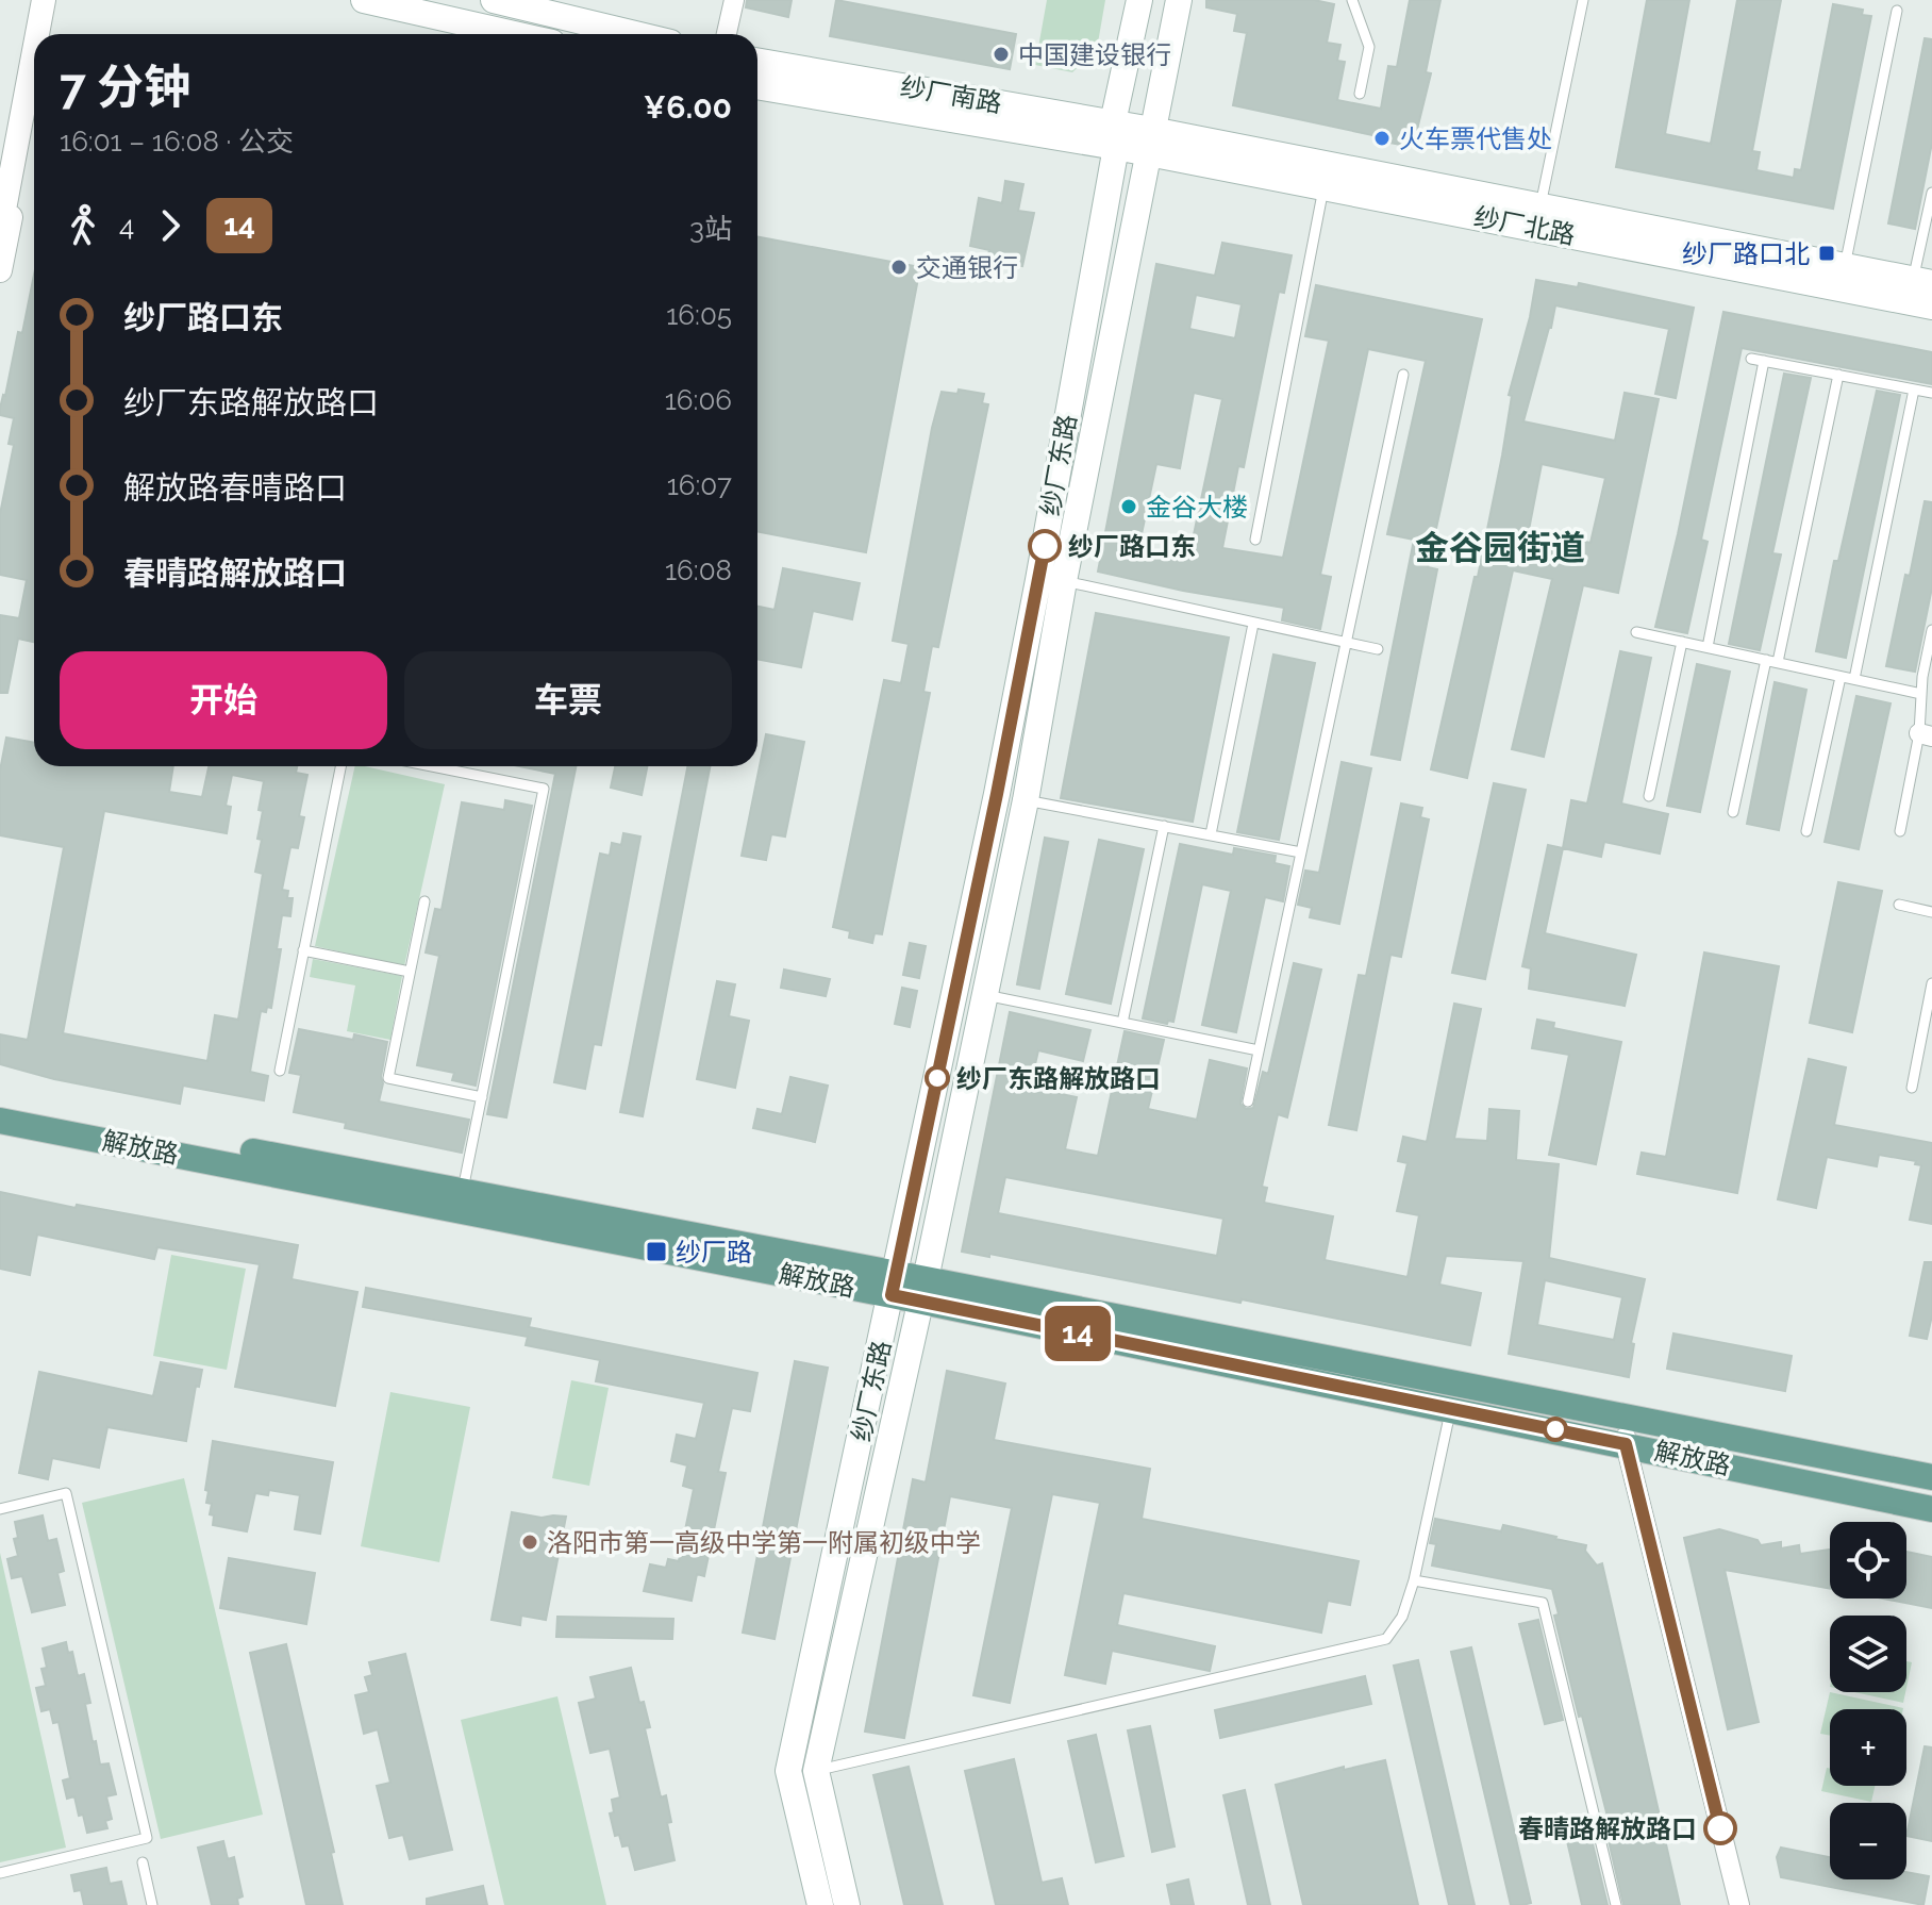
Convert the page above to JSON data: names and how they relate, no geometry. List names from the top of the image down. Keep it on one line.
{"streets":{"main road":["纱厂南路","纱厂北路","纱厂东路","解放路"]},"crossings":[["纱厂南路","纱厂北路"],["纱厂南路","纱厂东路"],["纱厂北路","纱厂东路"],["纱厂东路","解放路"]],"districts":["金谷园街道"],"places":{"other":["中国建设银行","火车票代售处","交通银行","金谷大楼","纱厂路口东","纱厂东路解放路口","洛阳市第一高级中学第一附属初级中学","春晴路解放路口"],"transit":["纱厂路口北","纱厂路"]},"lines":["bus line 14"],"page":{"on_map":"14","heading":["7 分钟","16:01 – 16:08 · 公交","¥6.00"],"legs":["4","14","3站"],"list":[{"name":"纱厂路口东","value":"16:05"},{"name":"纱厂东路解放路口","value":"16:06"},{"name":"解放路春晴路口","value":"16:07"},{"name":"春晴路解放路口","value":"16:08"}],"buttons":["开始","车票"],"map_buttons":["+","−"]}}
